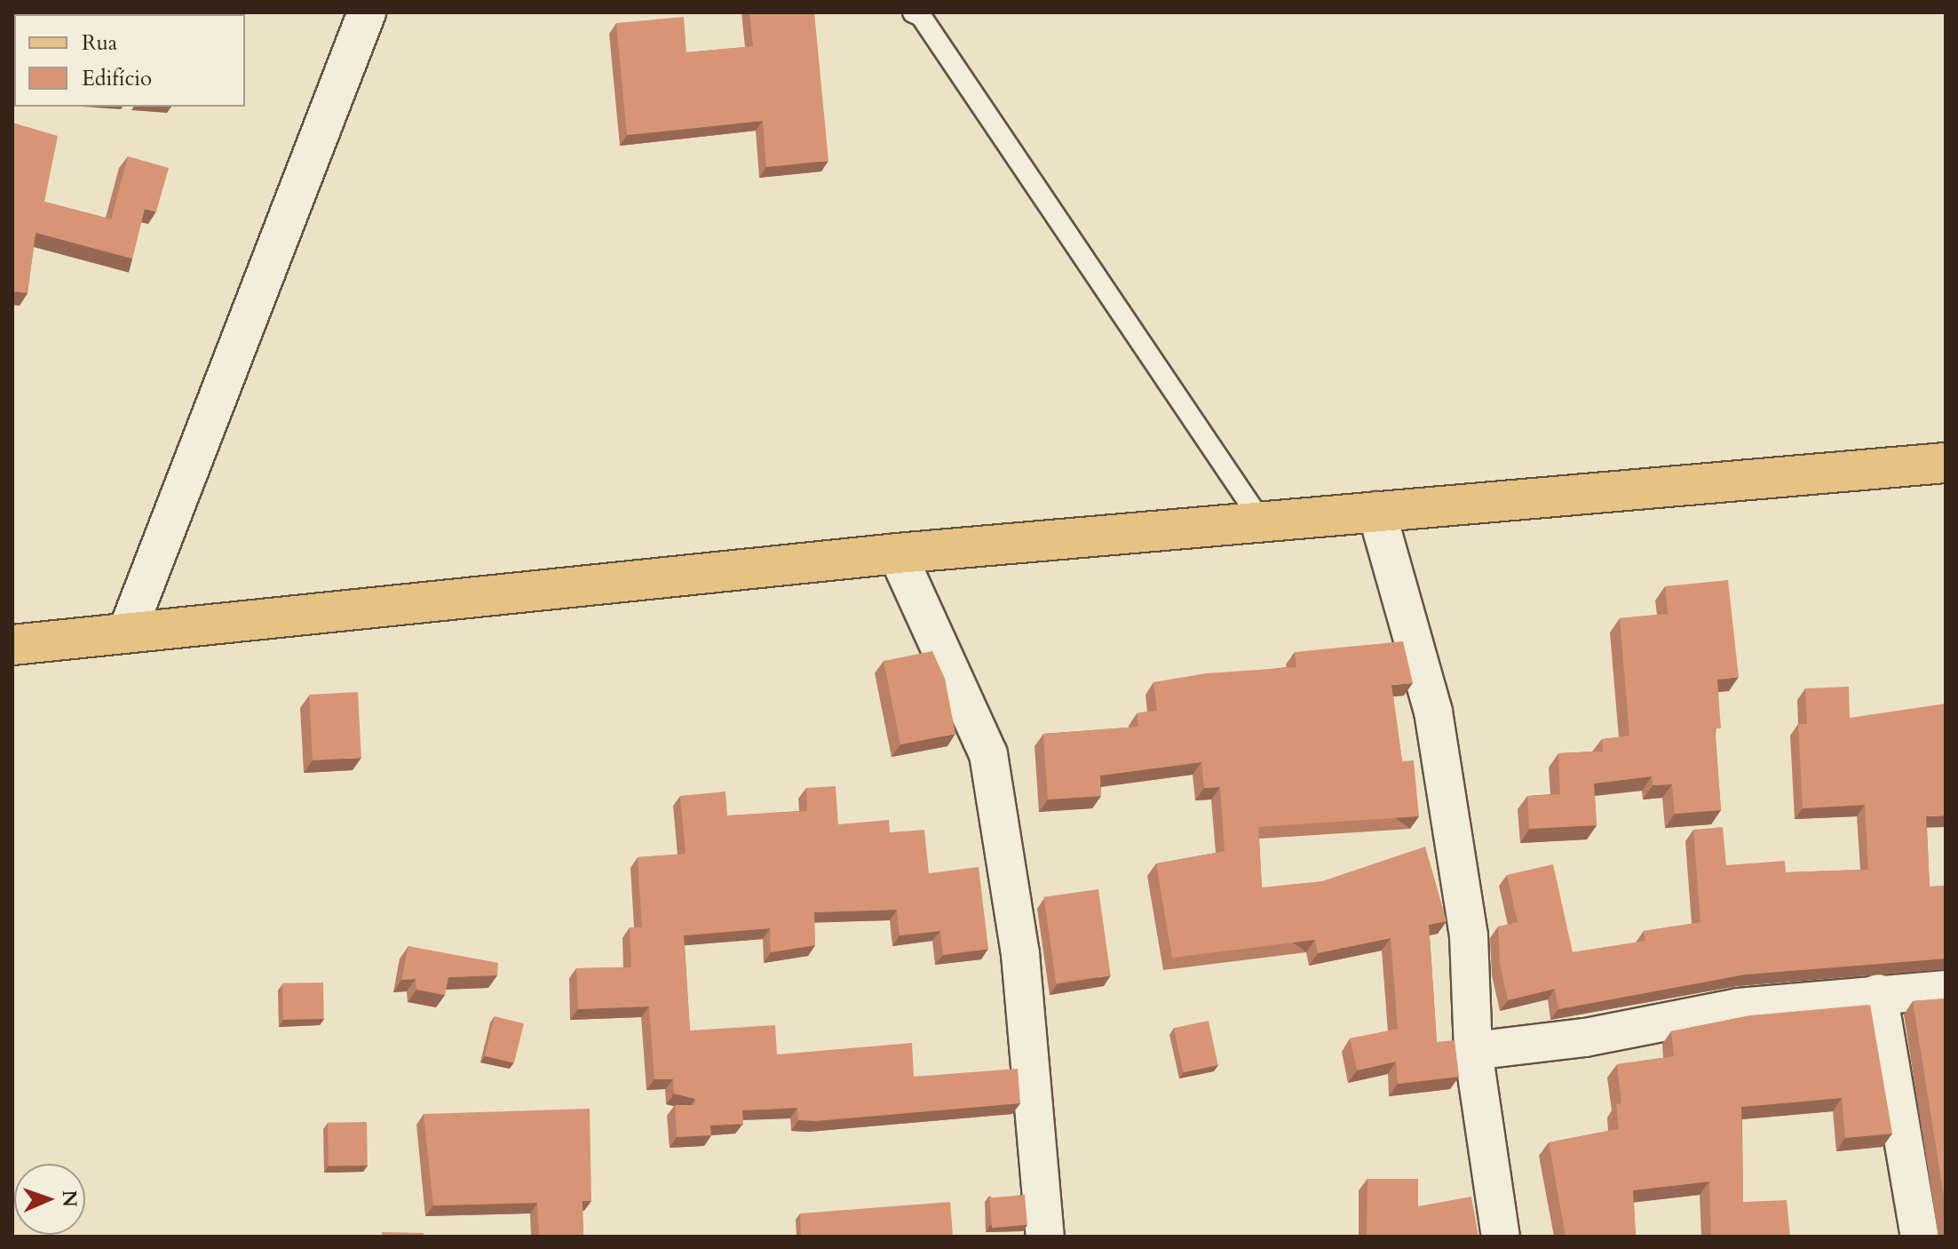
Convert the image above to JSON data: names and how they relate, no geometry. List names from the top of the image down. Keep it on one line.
{"legend":["Rua","Edifício"],"north":"right"}
